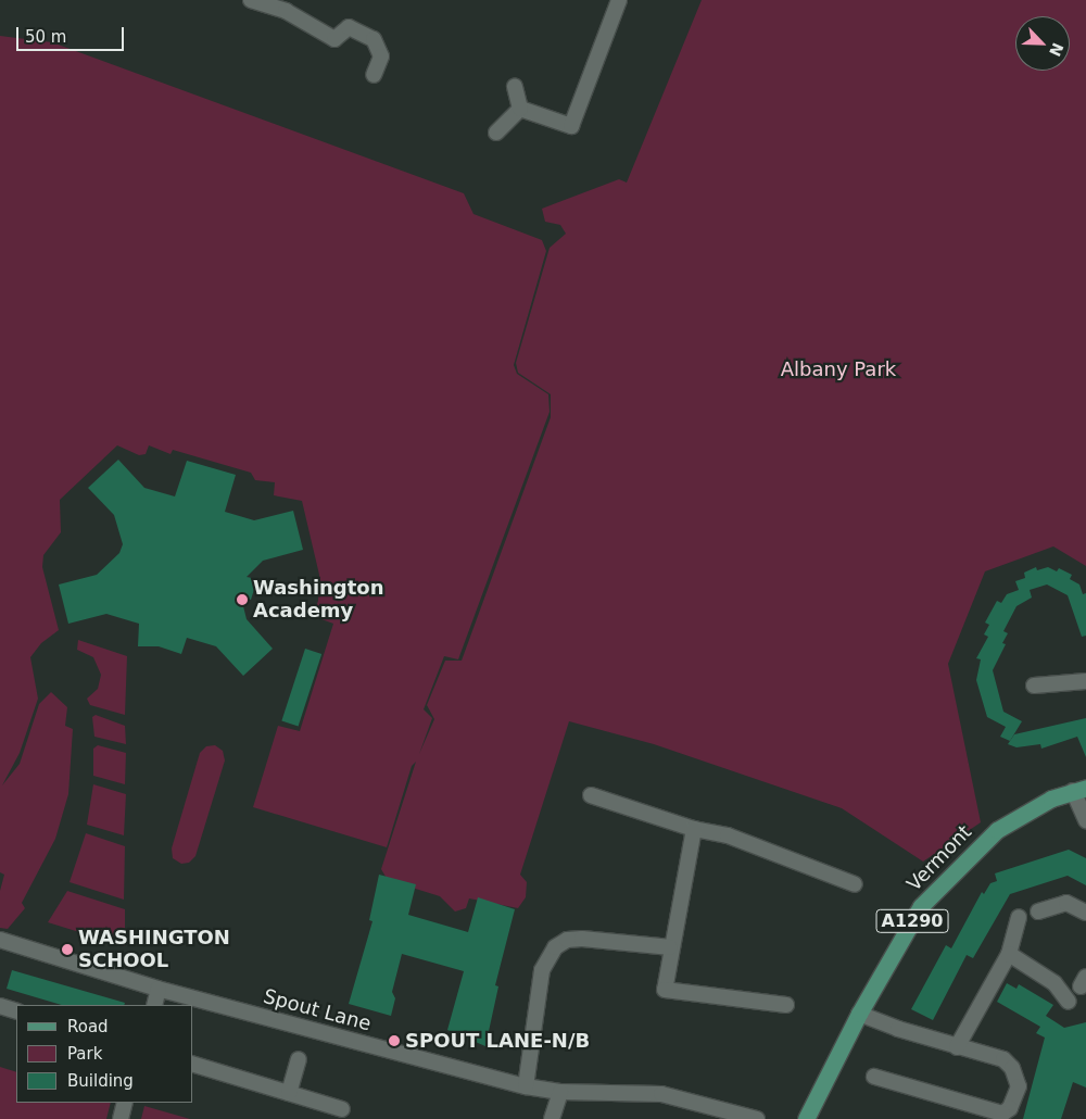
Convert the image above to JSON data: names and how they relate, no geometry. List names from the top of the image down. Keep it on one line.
{"streets":{"main road":["Vermont","A1290"],"street":["Spout Lane"]},"parks":["Albany Park"],"places":["Washington Academy","WASHINGTON SCHOOL","SPOUT LANE-N/B"],"legend":["Road","Park","Building"],"scale_bar":"50 m","north":"bottom right"}
